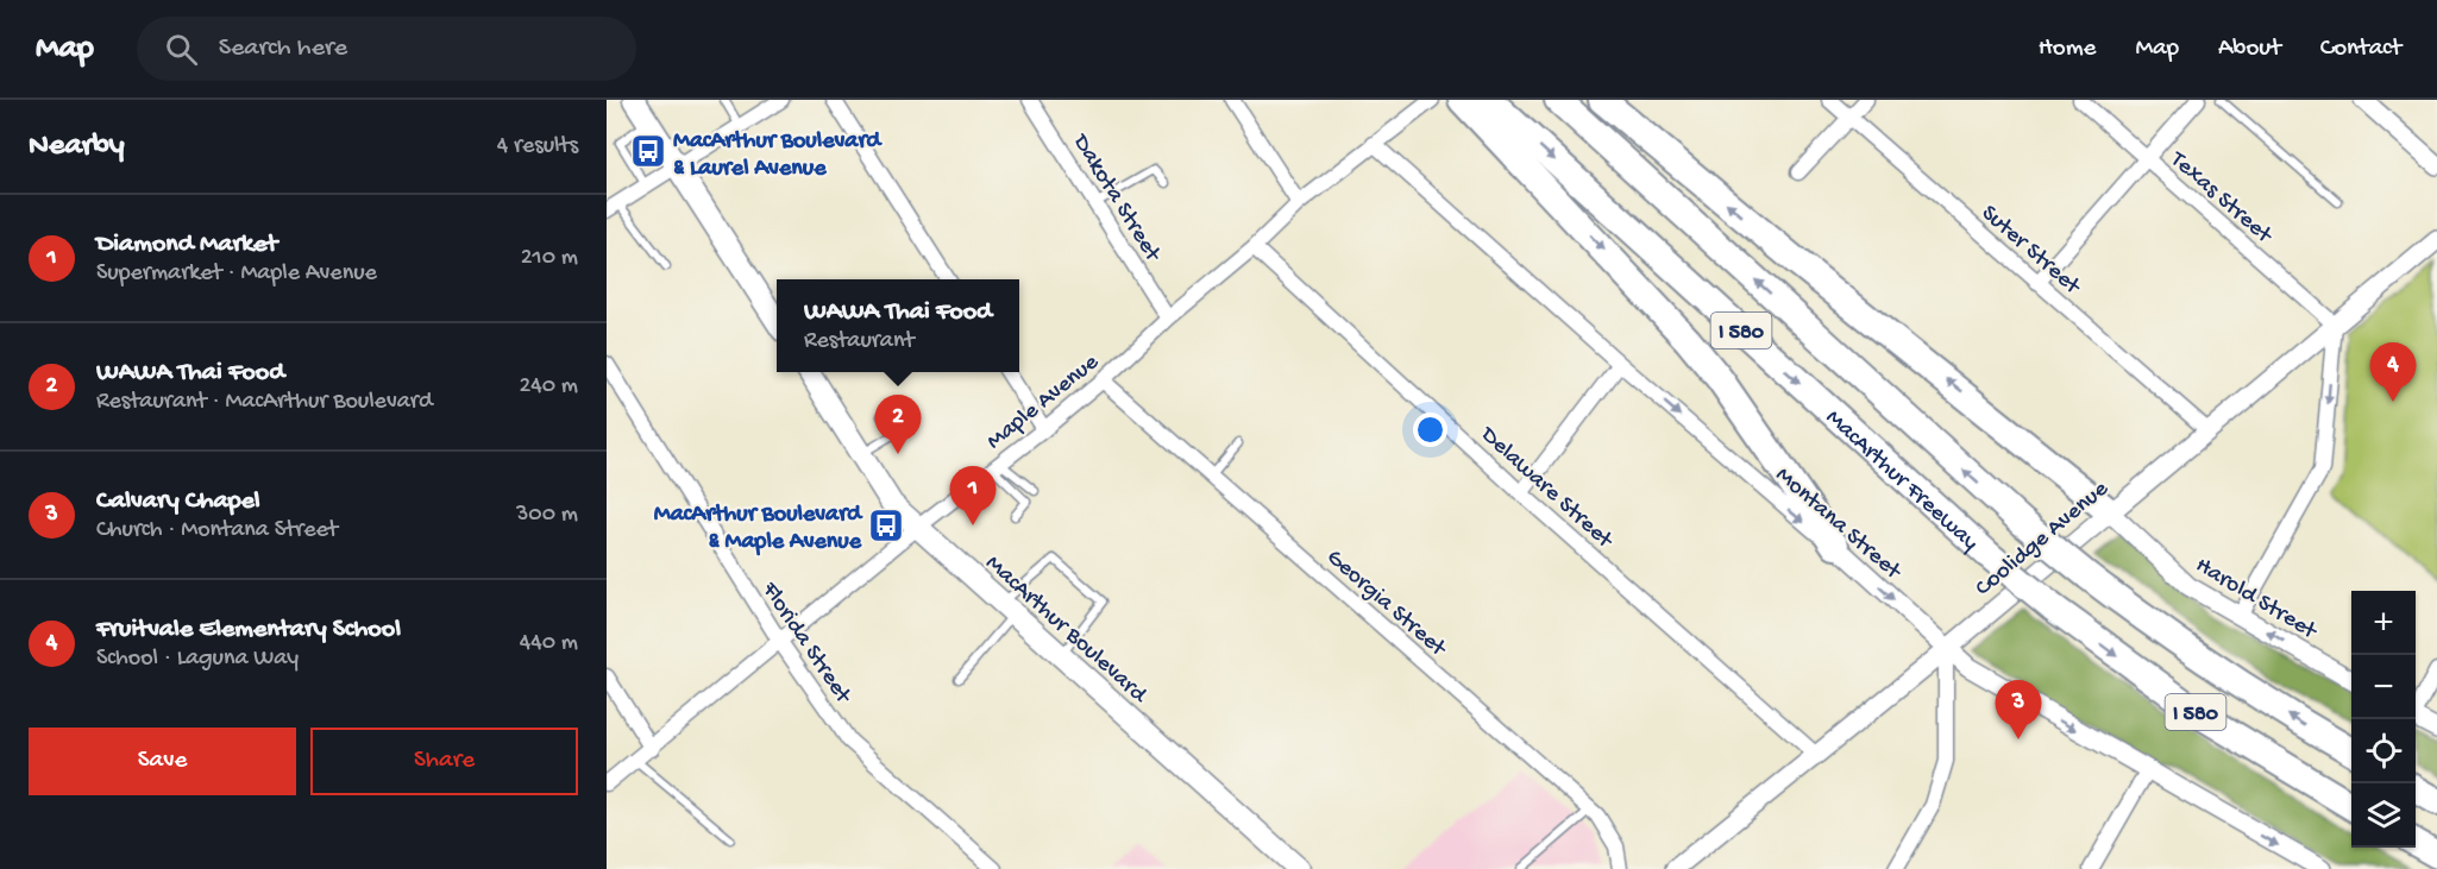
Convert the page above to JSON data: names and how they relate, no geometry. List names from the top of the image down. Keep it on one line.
{"streets":{"highway":["I 580","MacArthur Freeway"],"main road":["MacArthur Boulevard"],"street":["Texas Street","Dakota Street","Suter Street","Maple Avenue","Delaware Street","Montana Street","Coolidge Avenue","Harold Street","Georgia Street","Florida Street"]},"crossings":[["Texas Street","Coolidge Avenue"],["Dakota Street","Maple Avenue"],["Suter Street","Coolidge Avenue"],["Maple Avenue","Delaware Street"],["Maple Avenue","Montana Street"],["Maple Avenue","Georgia Street"],["Maple Avenue","MacArthur Boulevard"],["Maple Avenue","Florida Street"],["Delaware Street","Coolidge Avenue"],["Montana Street","Coolidge Avenue"],["Coolidge Avenue","Harold Street"]],"one_way":["Montana Street","Harold Street"],"places":{"bus stop":["MacArthur Boulevard & Laurel Avenue","MacArthur Boulevard & Maple Avenue"]},"page":{"header":"Map","search":"Search here","nav":["Home","Map","About","Contact"],"heading":["Nearby","4 results"],"list":[{"mark":"1","name":"Diamond Market","note":"Supermarket · Maple Avenue","value":"210 m"},{"mark":"2","name":"WAWA Thai Food","note":"Restaurant · MacArthur Boulevard","value":"240 m"},{"mark":"3","name":"Calvary Chapel","note":"Church · Montana Street","value":"300 m"},{"mark":"4","name":"Fruitvale Elementary School","note":"School · Laguna Way","value":"440 m"}],"popup":["WAWA Thai Food","Restaurant"],"pins":["4","2","1","3"],"map_buttons":["+","−"],"buttons":["Save","Share"]}}
